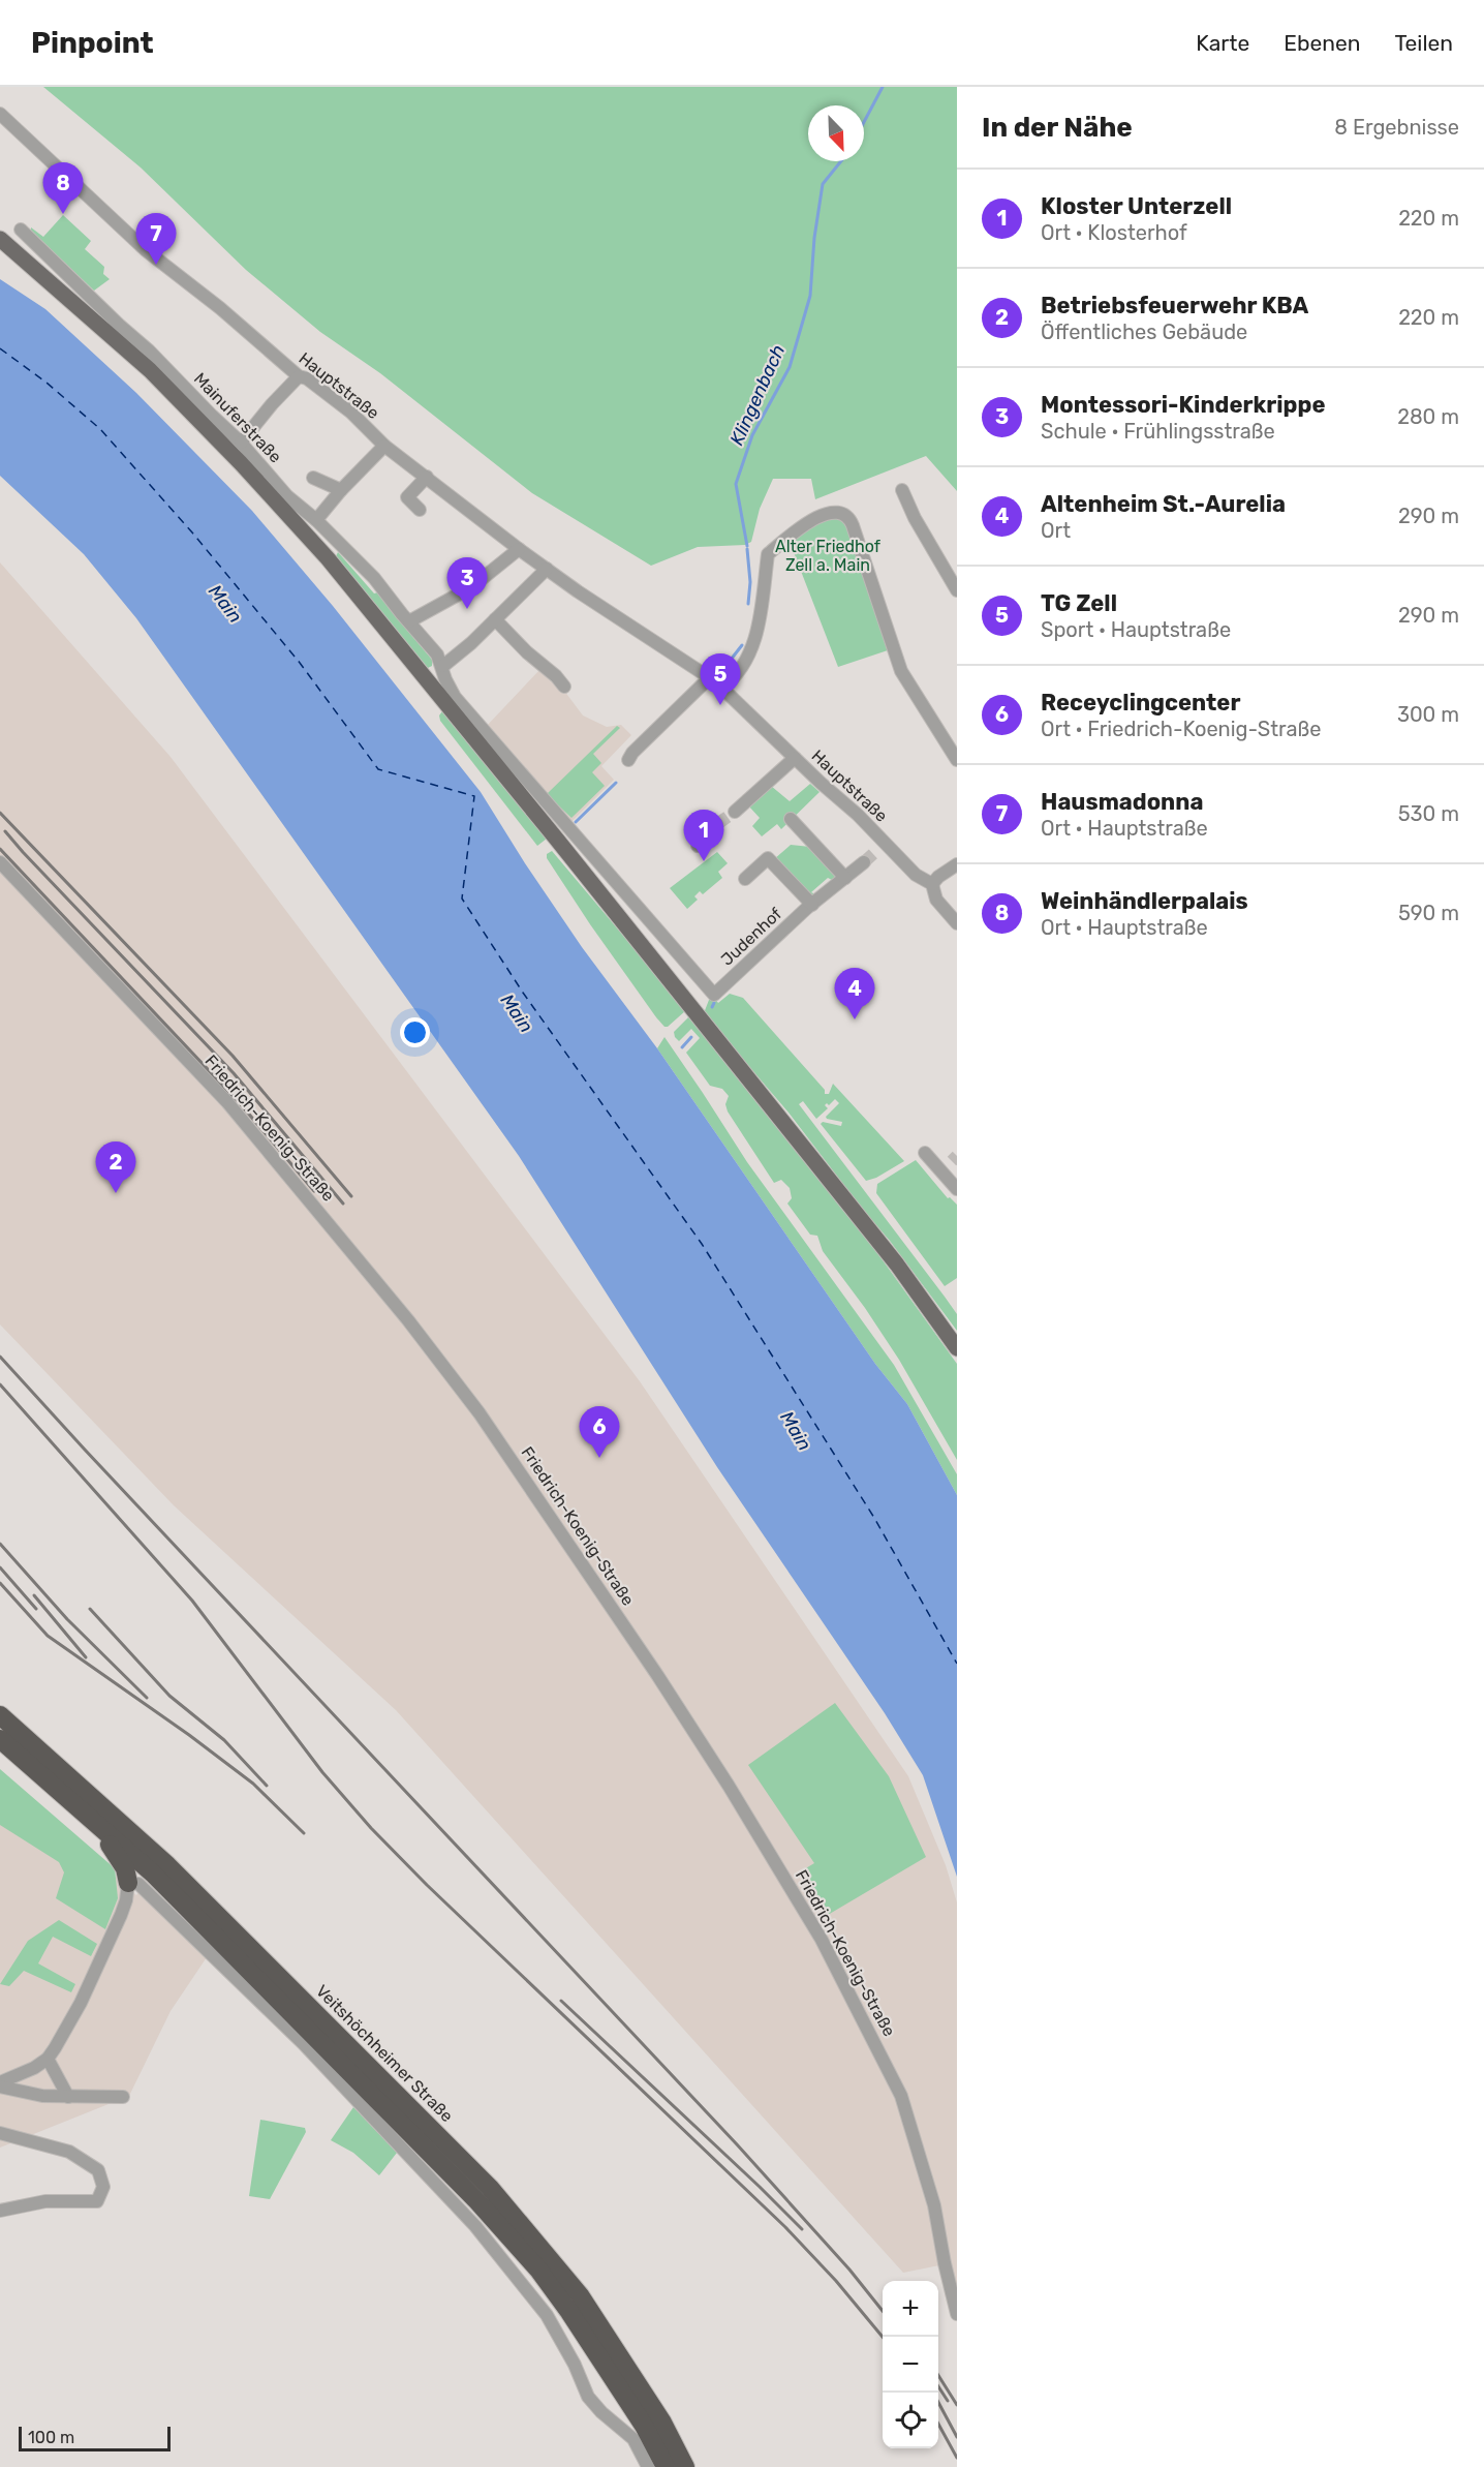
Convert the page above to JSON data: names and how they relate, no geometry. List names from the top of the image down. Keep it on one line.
{"streets":{"highway":["Veitshöchheimer Straße"],"street":["Hauptstraße","Mainuferstraße","Judenhof","Friedrich-Koenig-Straße"]},"crossings":[["Mainuferstraße","Judenhof"]],"water":["Klingenbach","Main"],"parks":["Alter Friedhof Zell a. Main"],"scale_bar":"100 m","north":"bottom right","page":{"header":"Pinpoint","nav":["Karte","Ebenen","Teilen"],"heading":["In der Nähe","8 Ergebnisse"],"pins":["8","7","3","5","1","4","2","6"],"list":[{"mark":"1","name":"Kloster Unterzell","note":"Ort · Klosterhof","value":"220 m"},{"mark":"2","name":"Betriebsfeuerwehr KBA","note":"Öffentliches Gebäude","value":"220 m"},{"mark":"3","name":"Montessori-Kinderkrippe","note":"Schule · Frühlingsstraße","value":"280 m"},{"mark":"4","name":"Altenheim St.-Aurelia","note":"Ort","value":"290 m"},{"mark":"5","name":"TG Zell","note":"Sport · Hauptstraße","value":"290 m"},{"mark":"6","name":"Receyclingcenter","note":"Ort · Friedrich-Koenig-Straße","value":"300 m"},{"mark":"7","name":"Hausmadonna","note":"Ort · Hauptstraße","value":"530 m"},{"mark":"8","name":"Weinhändlerpalais","note":"Ort · Hauptstraße","value":"590 m"}],"map_buttons":["+","−"],"scale":"100 m"}}
